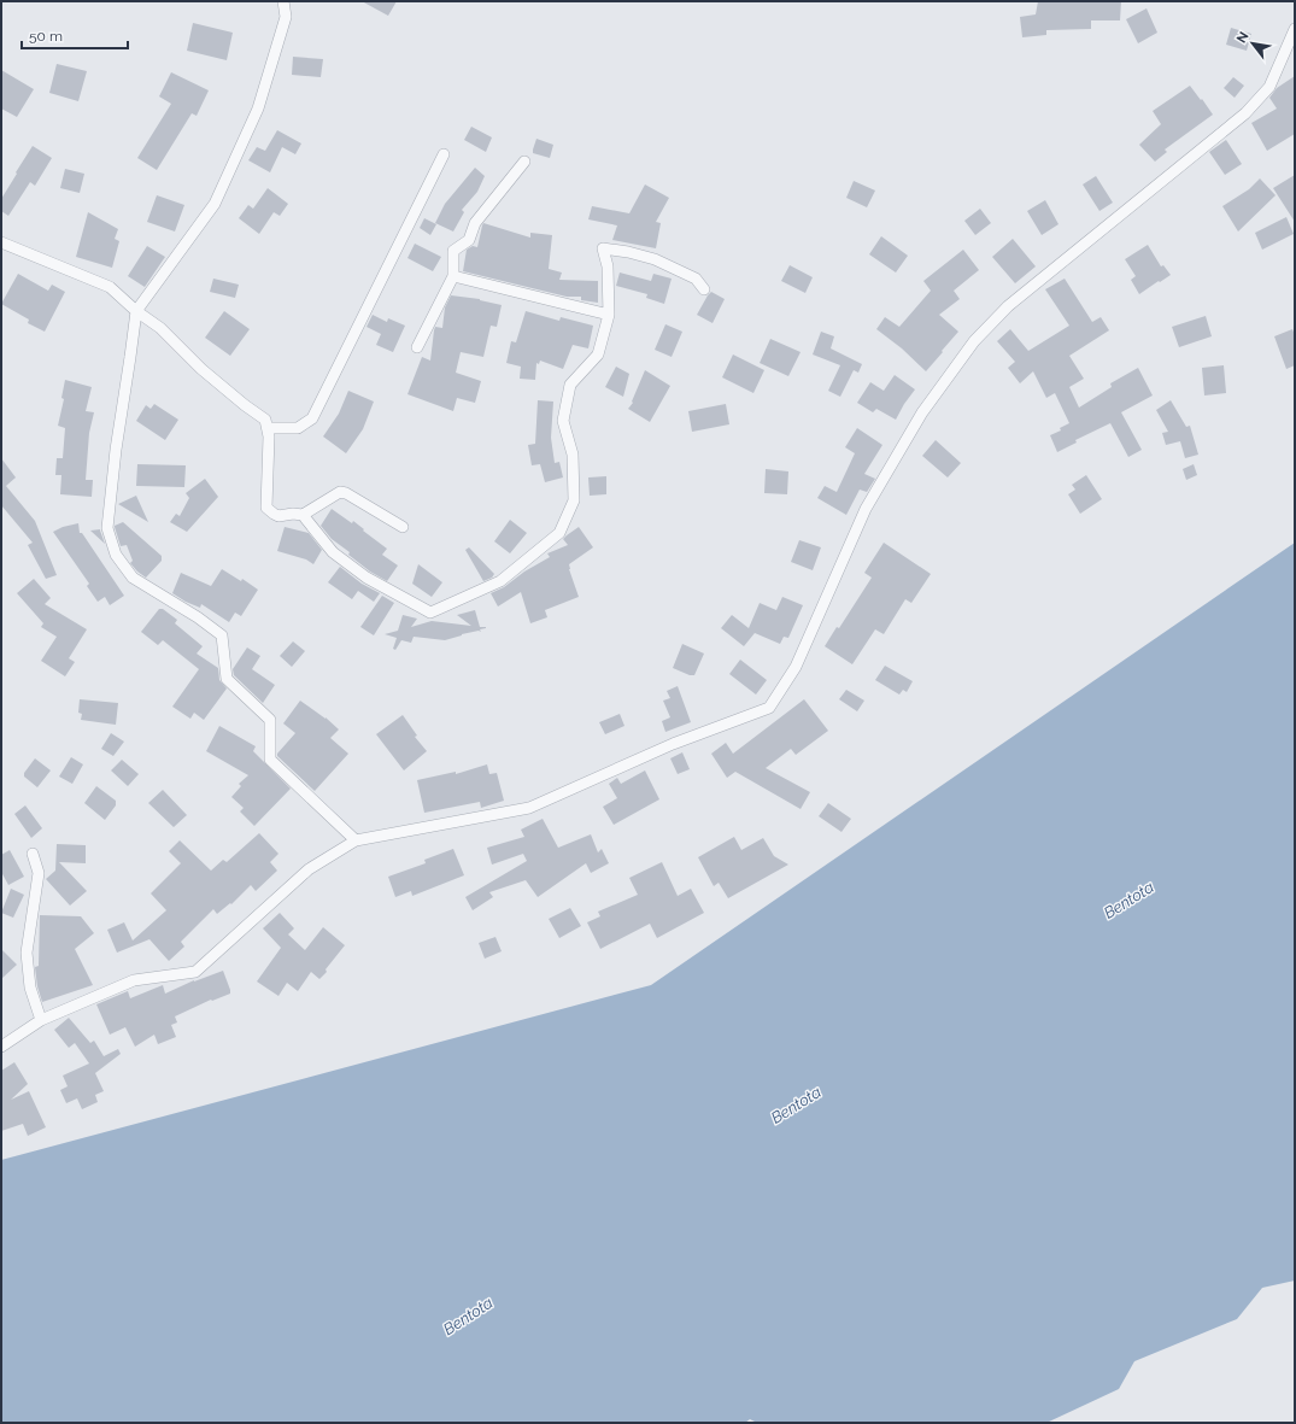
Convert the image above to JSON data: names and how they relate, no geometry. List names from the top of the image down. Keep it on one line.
{"water":["Bentota"],"scale_bar":"50 m","north":"top left"}
